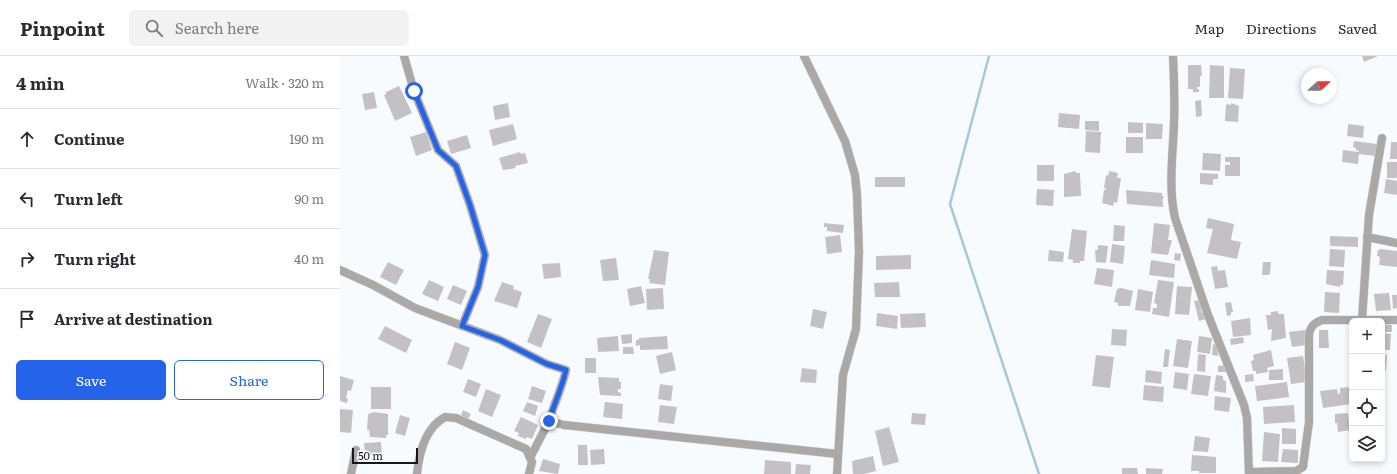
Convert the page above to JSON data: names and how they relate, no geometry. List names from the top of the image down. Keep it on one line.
{"scale_bar":"50 m","north":"right","page":{"header":"Pinpoint","search":"Search here","nav":["Map","Directions","Saved"],"heading":["4 min","Walk · 320 m"],"list":[["Continue","190 m"],["Turn left","90 m"],["Turn right","40 m"],"Arrive at destination"],"map_buttons":["+","−"],"buttons":["Save","Share"],"scale":"50 m"}}
